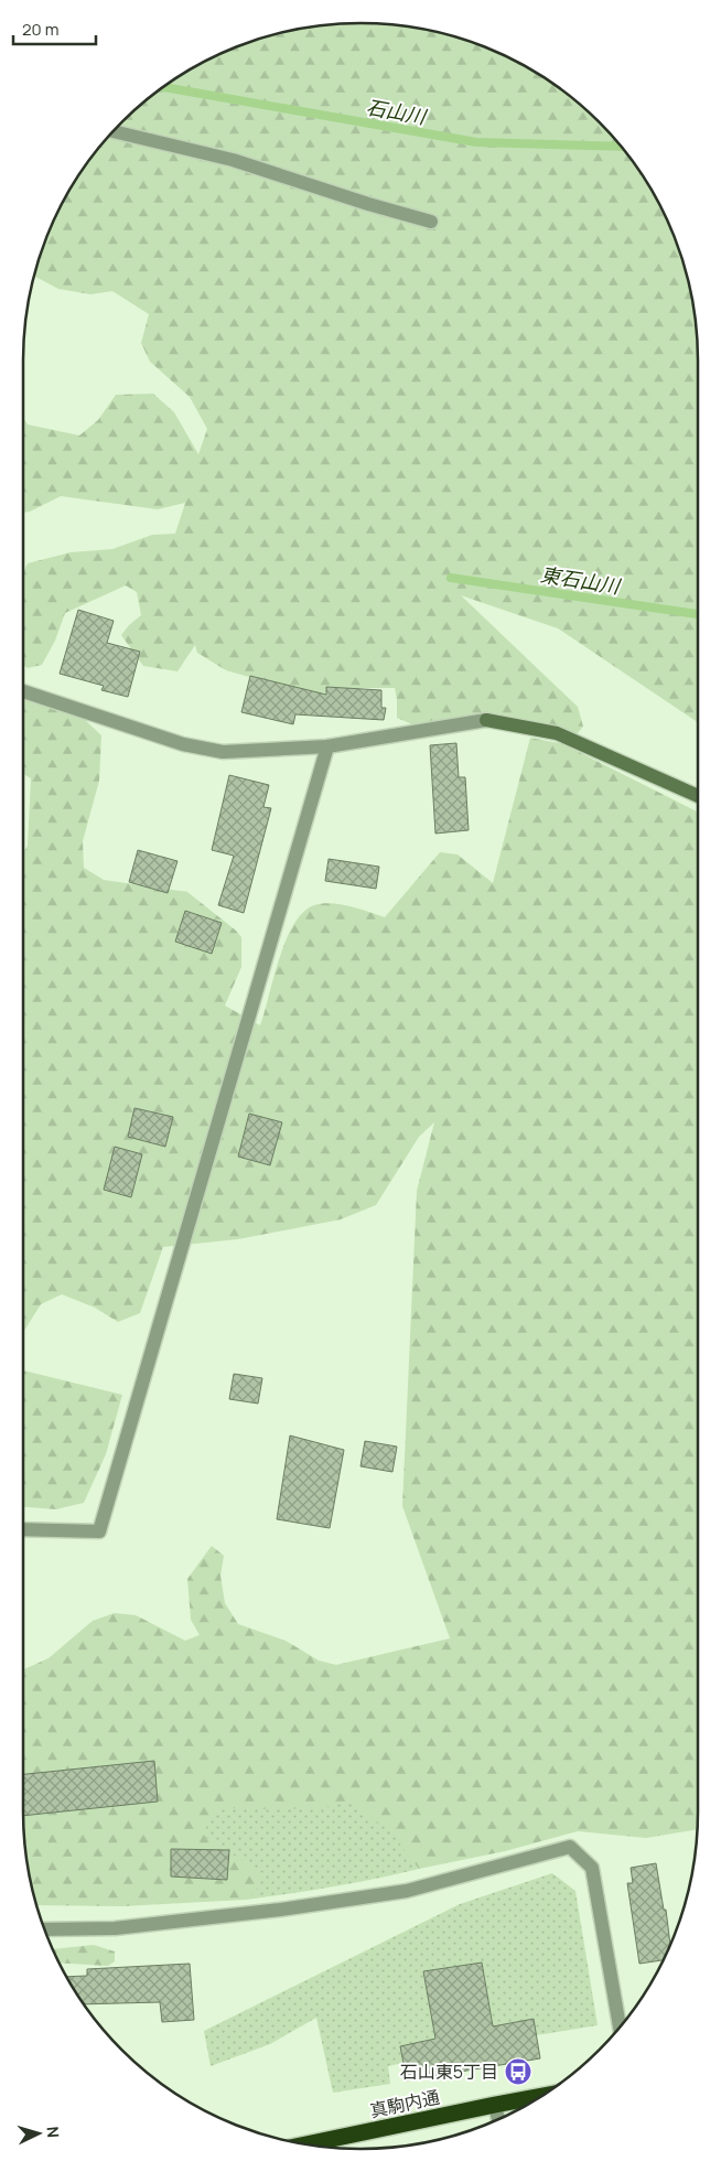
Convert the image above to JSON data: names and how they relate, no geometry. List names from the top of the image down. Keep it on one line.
{"streets":{"highway":["真駒内通"]},"water":["石山川","東石山川"],"places":{"bus stop":["石山東5丁目"]},"scale_bar":"20 m","north":"right"}
